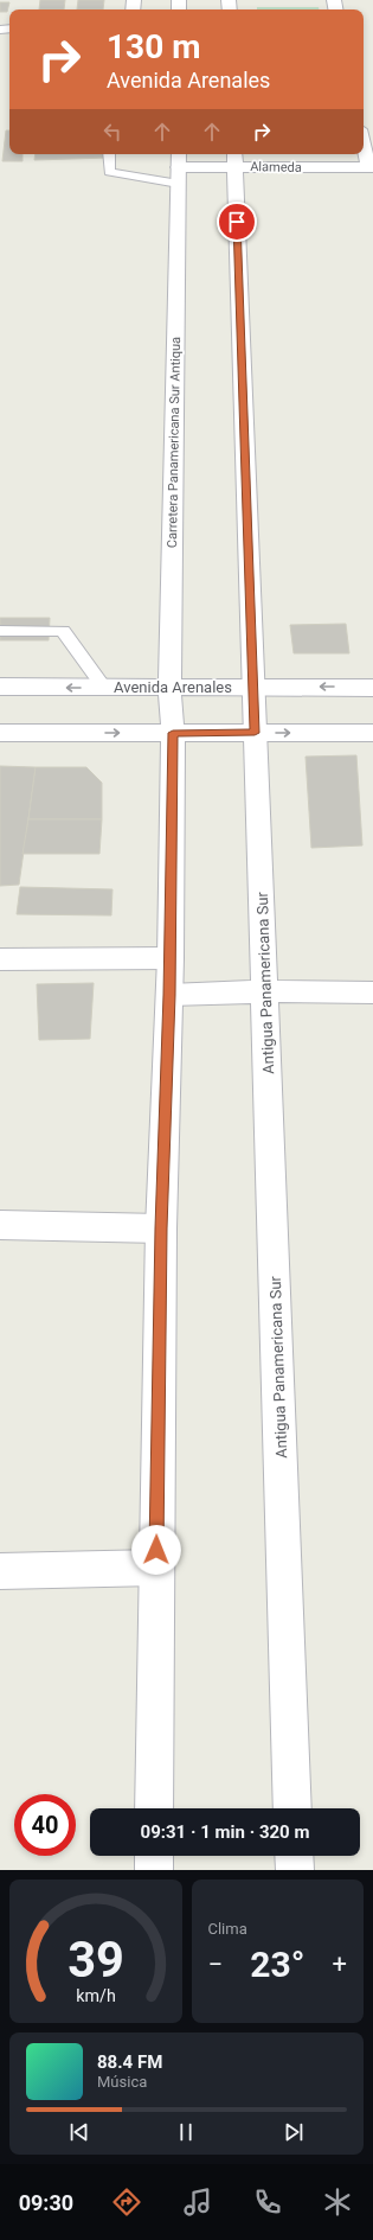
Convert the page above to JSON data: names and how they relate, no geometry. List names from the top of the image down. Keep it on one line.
{"streets":{"street":["Alameda","Carretera Panamericana Sur Antiqua","Avenida Arenales","Antigua Panamericana Sur"]},"crossings":[["Alameda","Carretera Panamericana Sur Antiqua"],["Alameda","Antigua Panamericana Sur"],["Carretera Panamericana Sur Antiqua","Avenida Arenales"],["Avenida Arenales","Antigua Panamericana Sur"]],"page":{"turn":["130 m","Avenida Arenales"],"limit":"40","trip":"09:31 · 1 min · 320 m","tile":"Clima","heat":["−","23°","+"],"song":["88.4 FM","Música"],"tabs":"09:30","gauge":["39","km/h"]}}
